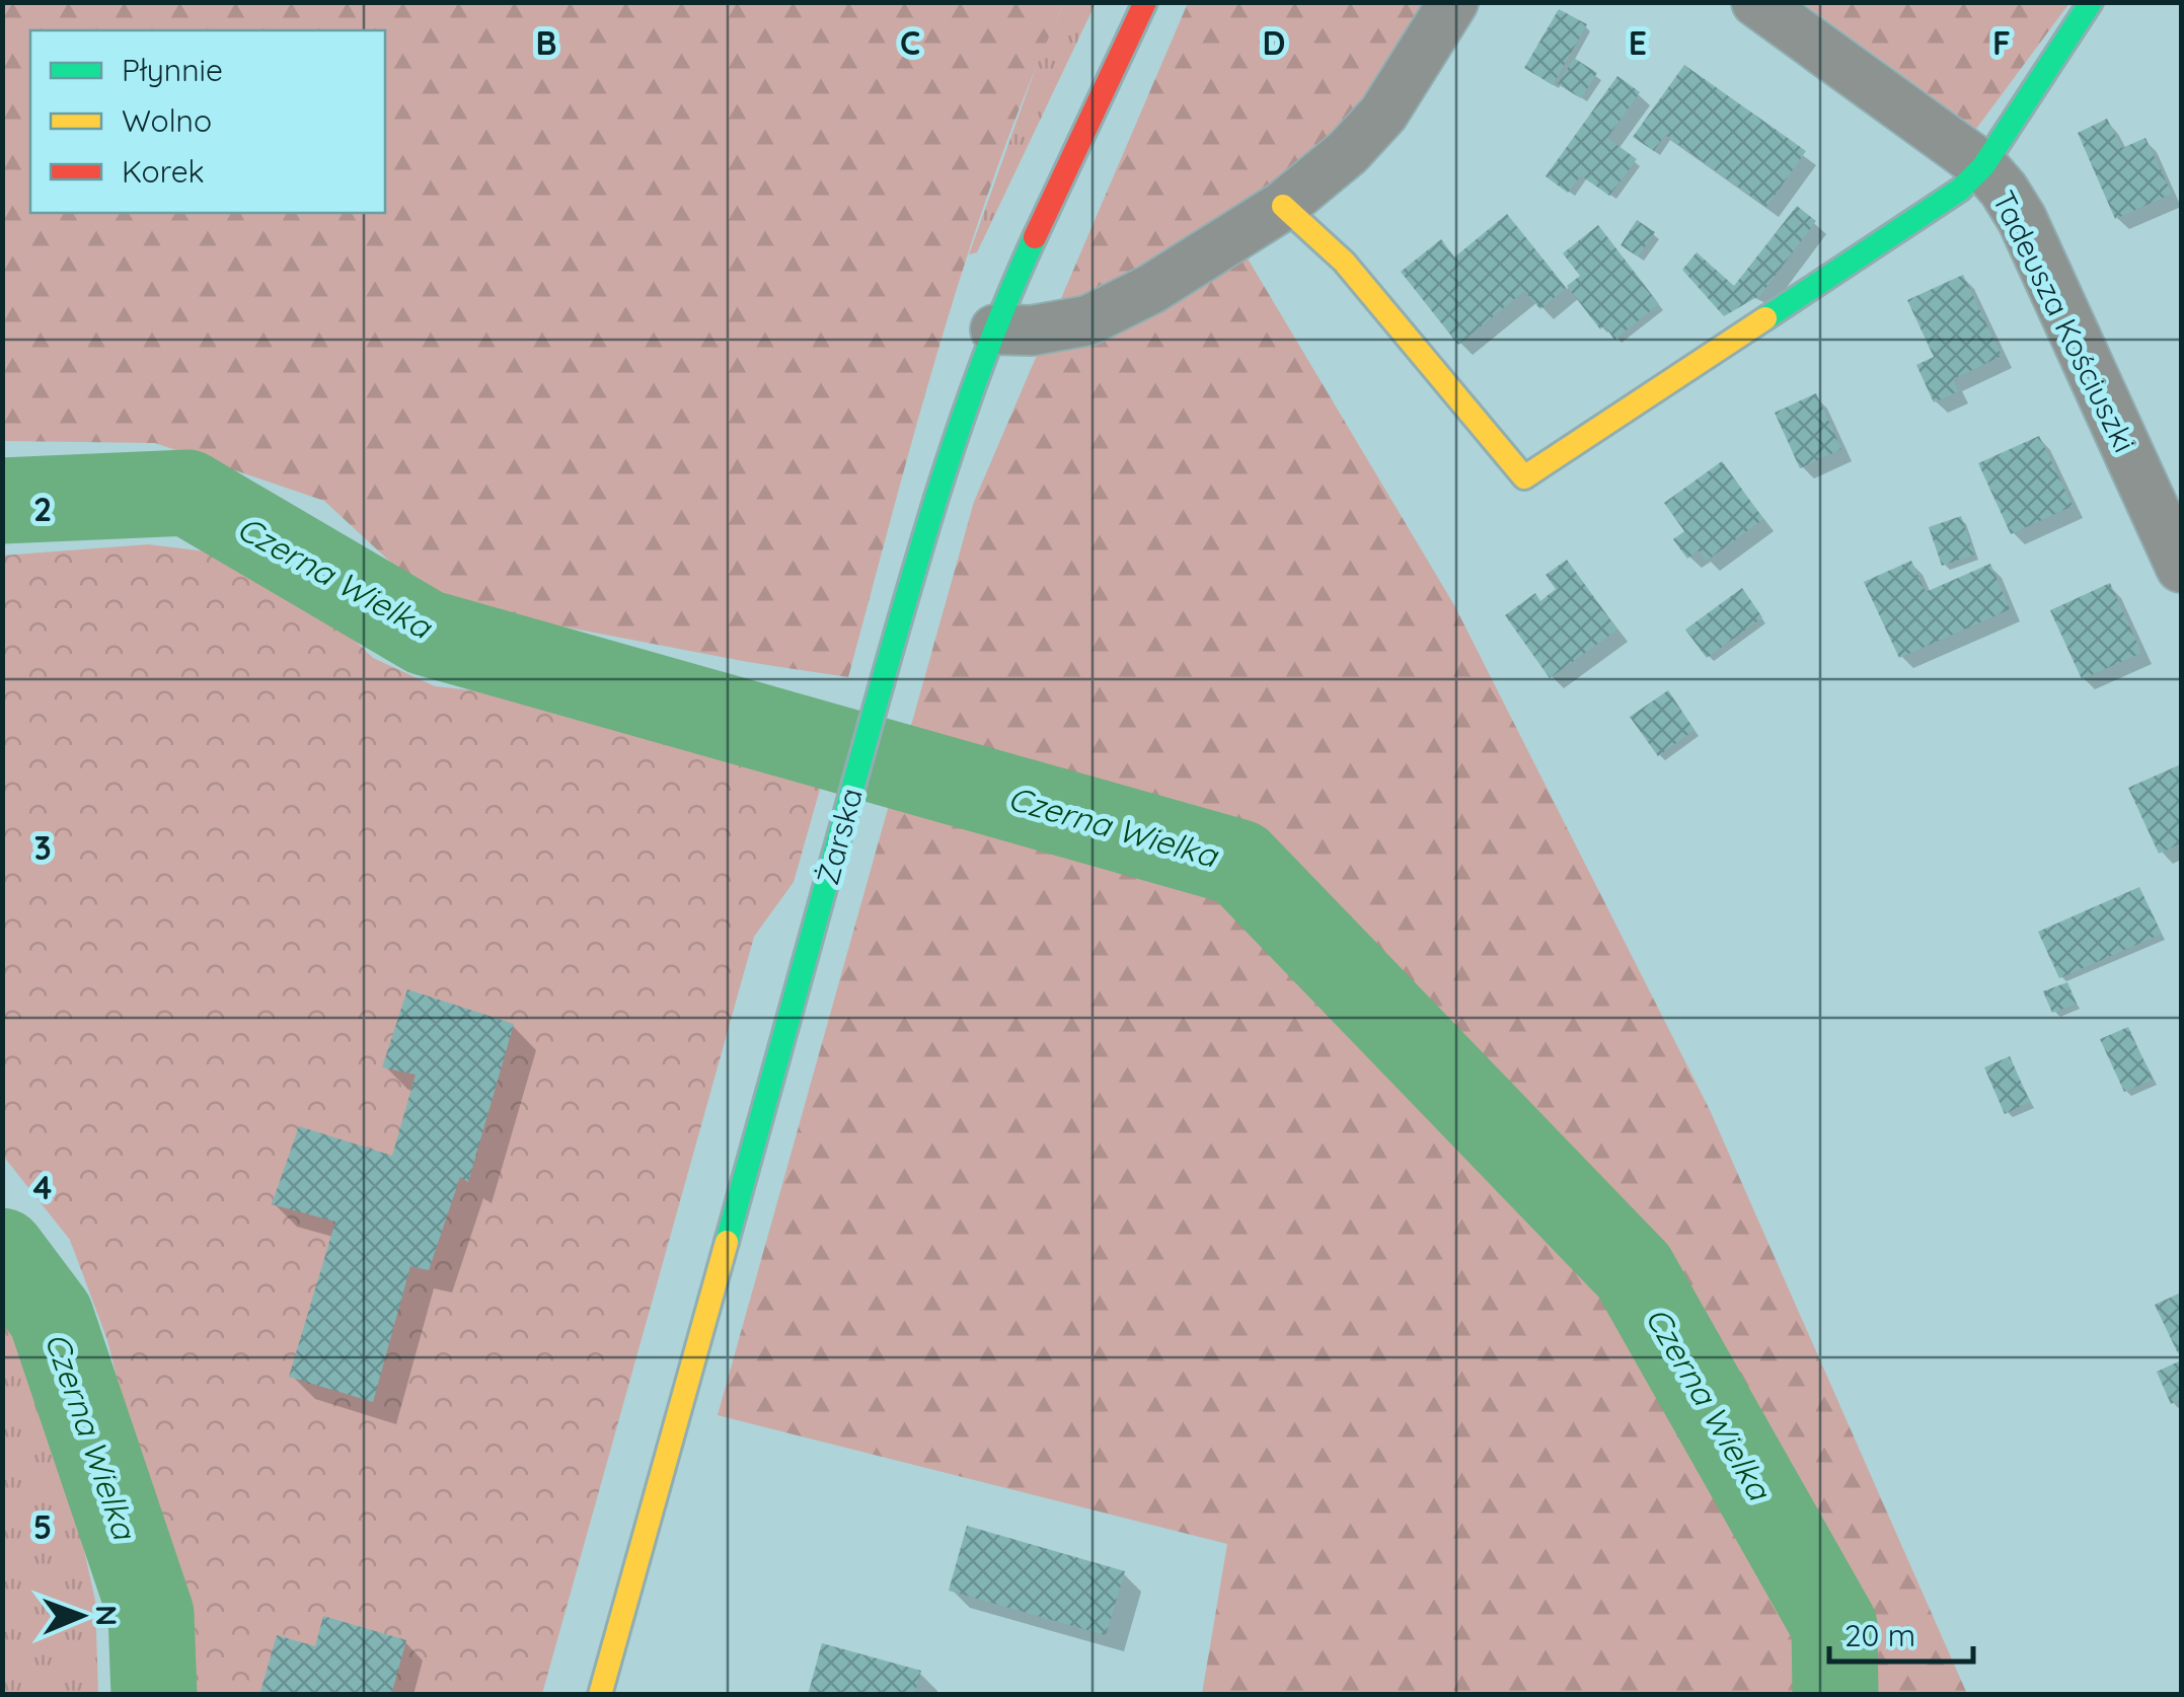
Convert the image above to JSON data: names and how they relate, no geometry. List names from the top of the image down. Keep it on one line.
{"streets":{"street":["Tadeusza Kościuszki","Żarska"]},"water":["Czerna Wielka"],"legend":["Płynnie","Wolno","Korek"],"scale_bar":"20 m","north":"right","grid":{"columns":["B","C","D","E","F"],"rows":["2","3","4","5"]}}
